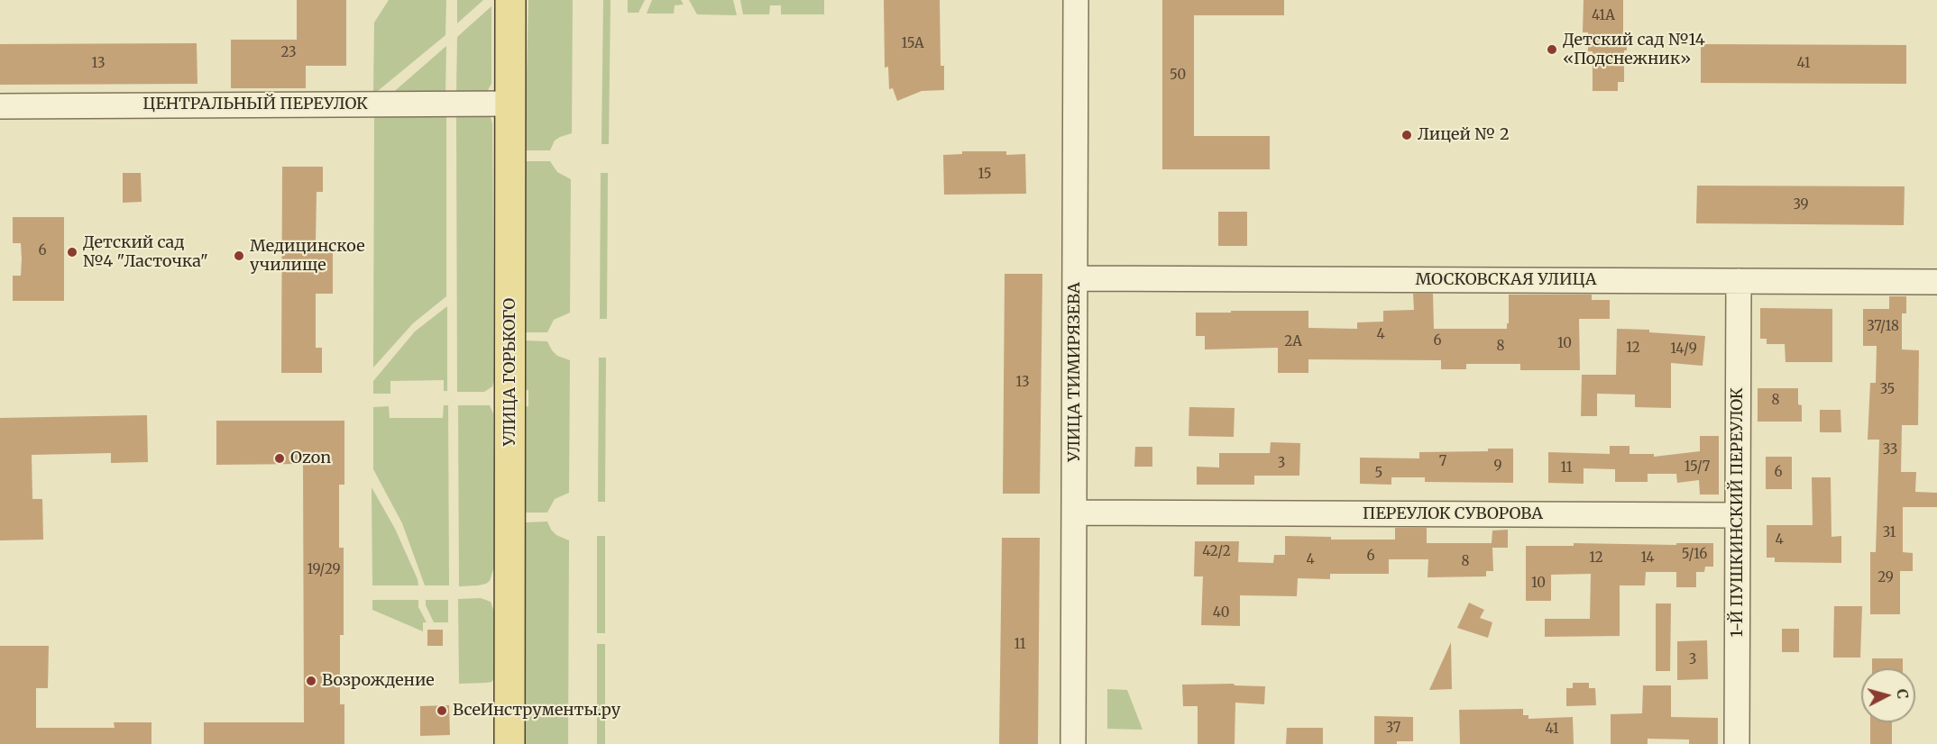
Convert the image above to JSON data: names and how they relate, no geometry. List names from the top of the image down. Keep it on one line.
{"streets":{"main road":["УЛИЦА ГОРЬКОГО"],"street":["ЦЕНТРАЛЬНЫЙ ПЕРЕУЛОК","МОСКОВСКАЯ УЛИЦА","УЛИЦА ТИМИРЯЗЕВА","1-Й ПУШКИНСКИЙ ПЕРЕУЛОК","ПЕРЕУЛОК СУВОРОВА"]},"crossings":[["ЦЕНТРАЛЬНЫЙ ПЕРЕУЛОК","УЛИЦА ГОРЬКОГО"],["МОСКОВСКАЯ УЛИЦА","УЛИЦА ТИМИРЯЗЕВА"],["МОСКОВСКАЯ УЛИЦА","1-Й ПУШКИНСКИЙ ПЕРЕУЛОК"],["УЛИЦА ТИМИРЯЗЕВА","ПЕРЕУЛОК СУВОРОВА"],["1-Й ПУШКИНСКИЙ ПЕРЕУЛОК","ПЕРЕУЛОК СУВОРОВА"]],"places":["Детский сад №14 «Подснежник»","Лицей № 2","Детский сад №4 \"Ласточка\"","Медицинское училище","Ozon","Возрождение","ВсеИнструменты.ру"],"house_numbers":["41А","15А","23","13","41","50","15","39","6","37/18","4","6","2А","10","8","12","14/9","13","35","8","33","7","3","9","15/7","11","6","5","31","4","42/2","5/16","6","12","14","4","8","19/29","29","10","40","11","3","37","41"],"north":"right"}
